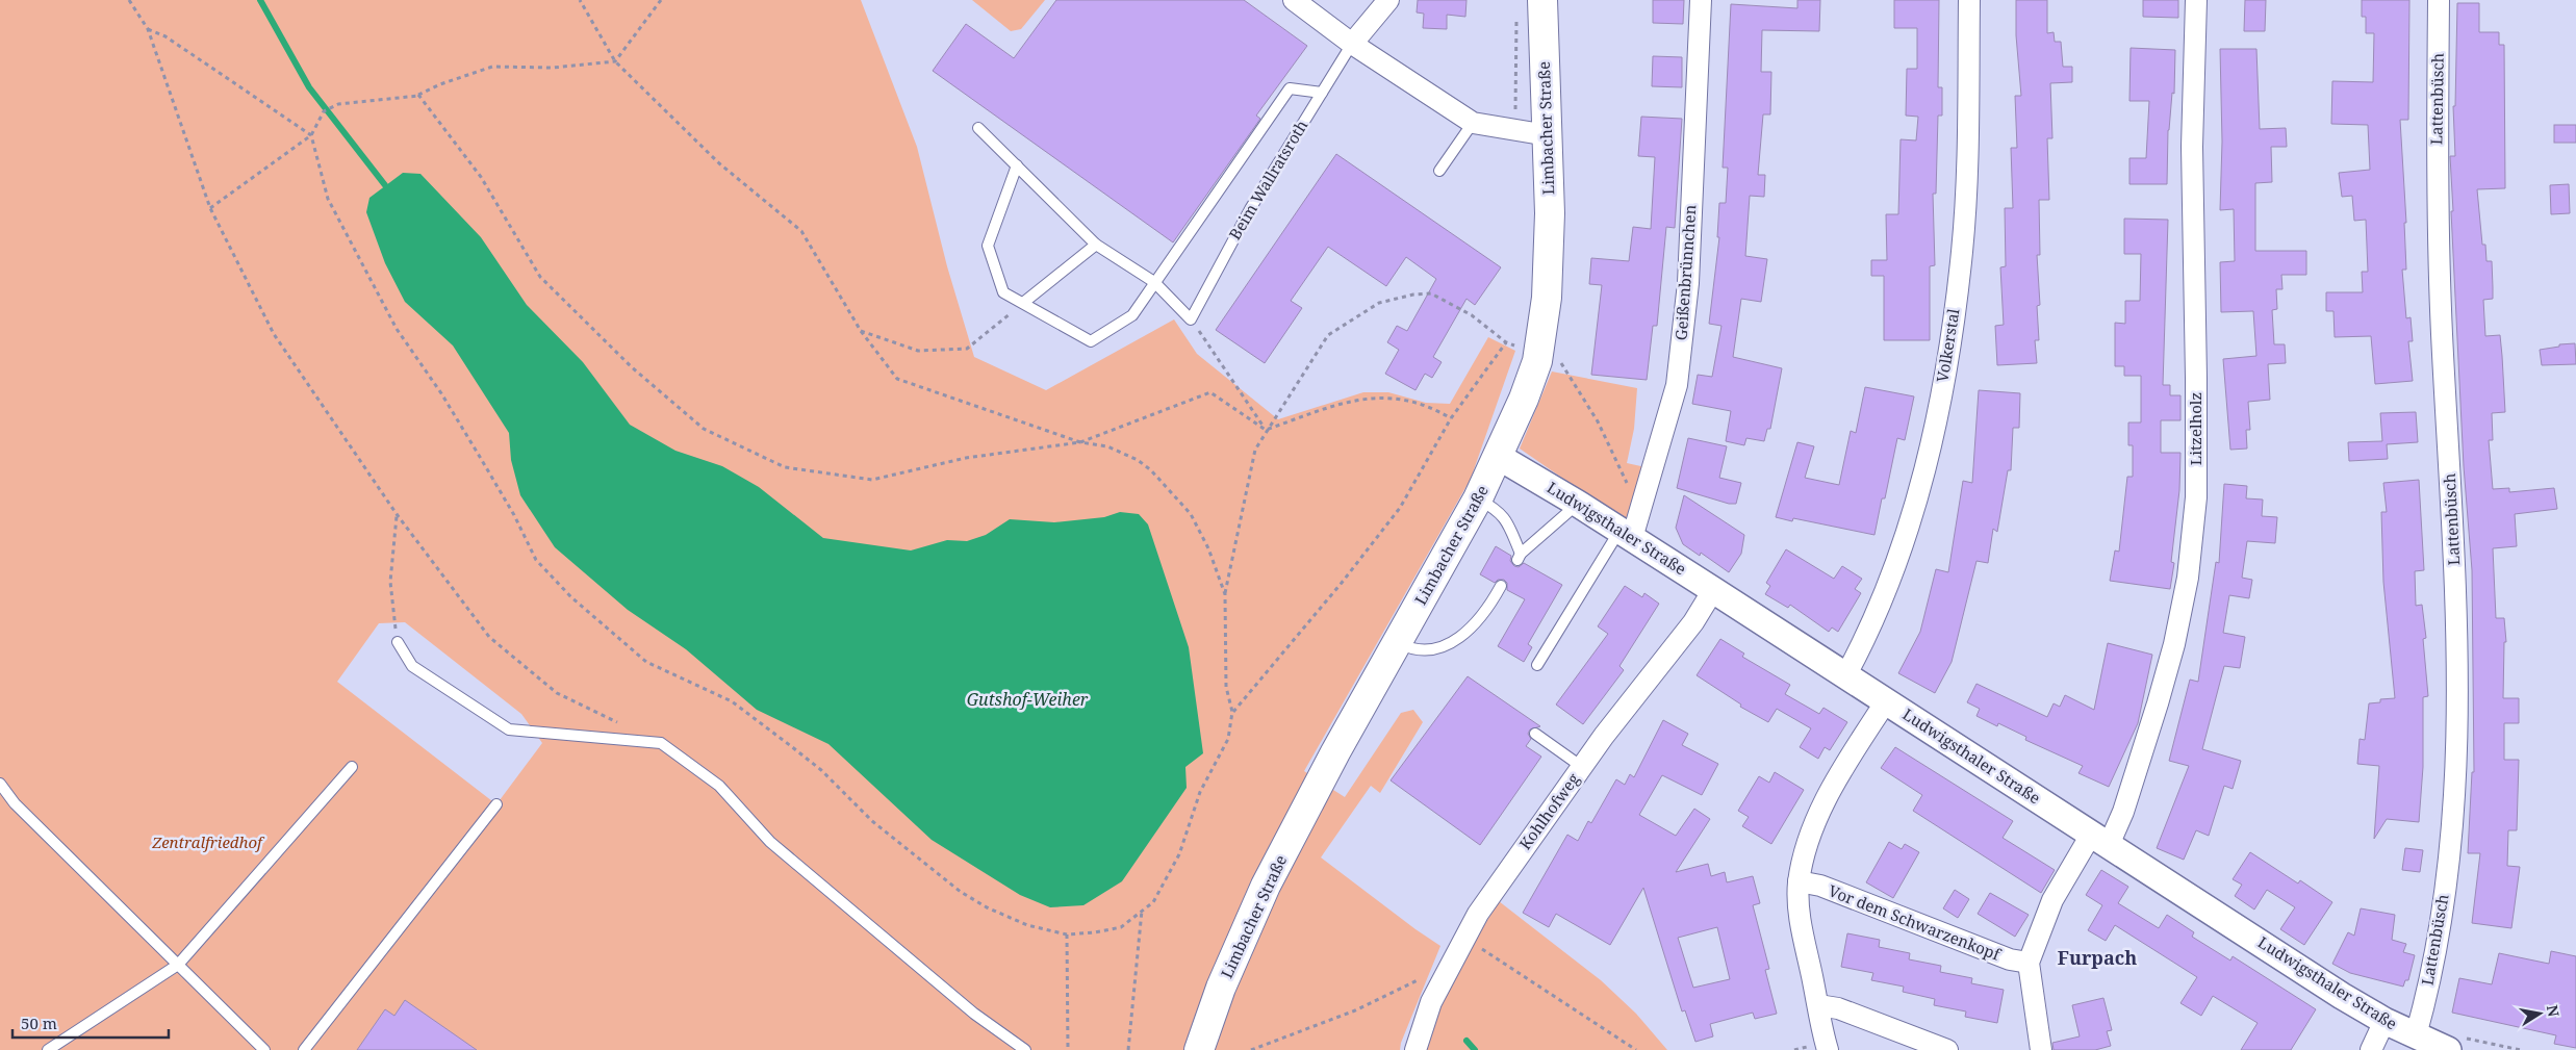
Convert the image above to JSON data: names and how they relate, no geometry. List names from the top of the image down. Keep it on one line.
{"streets":{"main road":["Limbacher Straße"],"street":["Lattenbüsch","Geißenbrünnchen","Volkerstal","Litzelholz","Ludwigsthaler Straße","Kohlhofweg","Vor dem Schwarzenkopf"],"lane":["Beim Wallratsroth"]},"crossings":[["Lattenbüsch","Ludwigsthaler Straße"],["Limbacher Straße","Ludwigsthaler Straße"],["Geißenbrünnchen","Ludwigsthaler Straße"],["Volkerstal","Ludwigsthaler Straße"],["Litzelholz","Ludwigsthaler Straße"],["Litzelholz","Vor dem Schwarzenkopf"],["Ludwigsthaler Straße","Kohlhofweg"]],"districts":["Furpach"],"water":["Gutshof-Weiher"],"parks":["Zentralfriedhof"],"scale_bar":"50 m","north":"right"}
